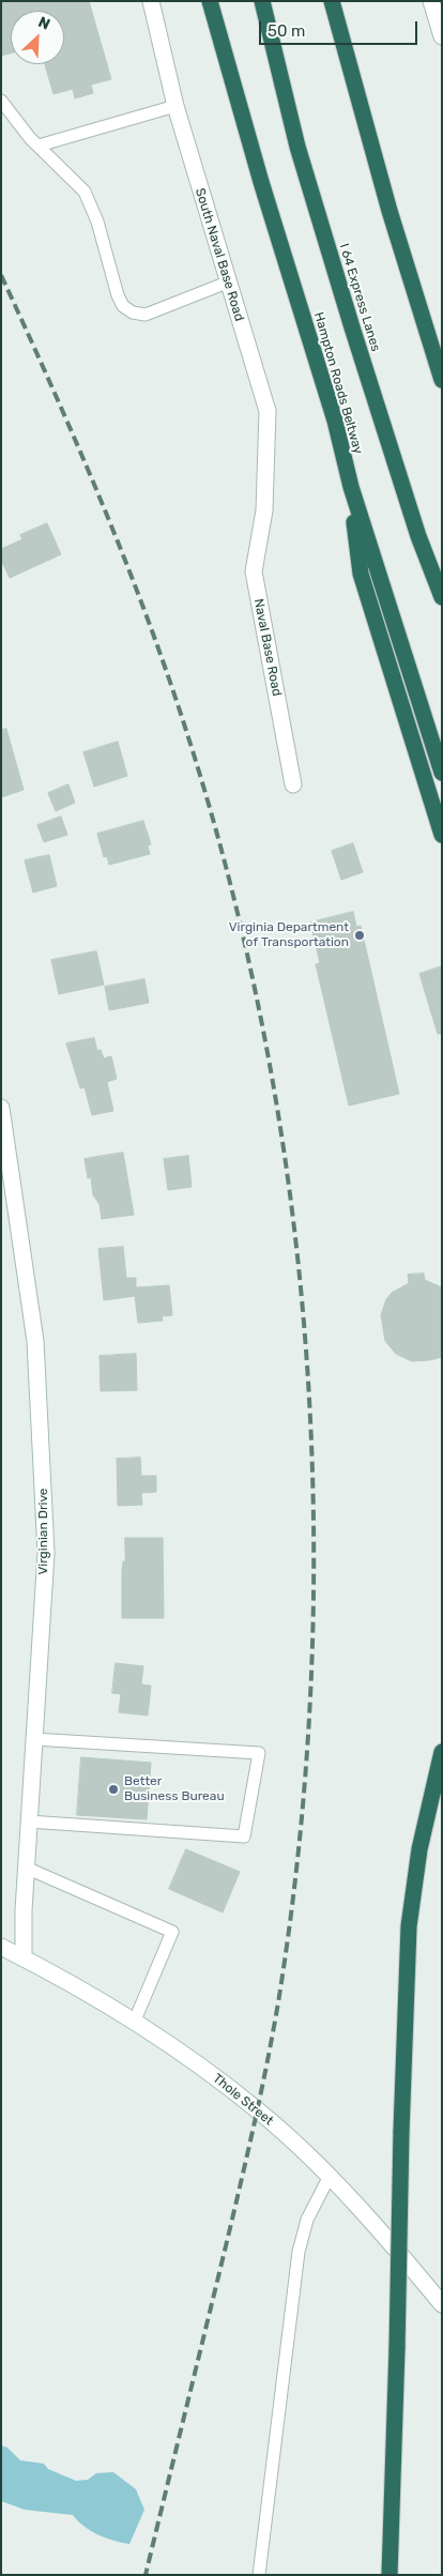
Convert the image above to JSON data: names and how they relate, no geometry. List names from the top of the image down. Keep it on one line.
{"streets":{"highway":["I 64 Express Lanes","Hampton Roads Beltway"],"street":["South Naval Base Road","Naval Base Road","Virginian Drive","Thole Street"]},"crossings":[["South Naval Base Road","Naval Base Road"],["Virginian Drive","Thole Street"]],"places":["Virginia Department of Transportation","Better Business Bureau"],"scale_bar":"50 m","north":"top right"}
